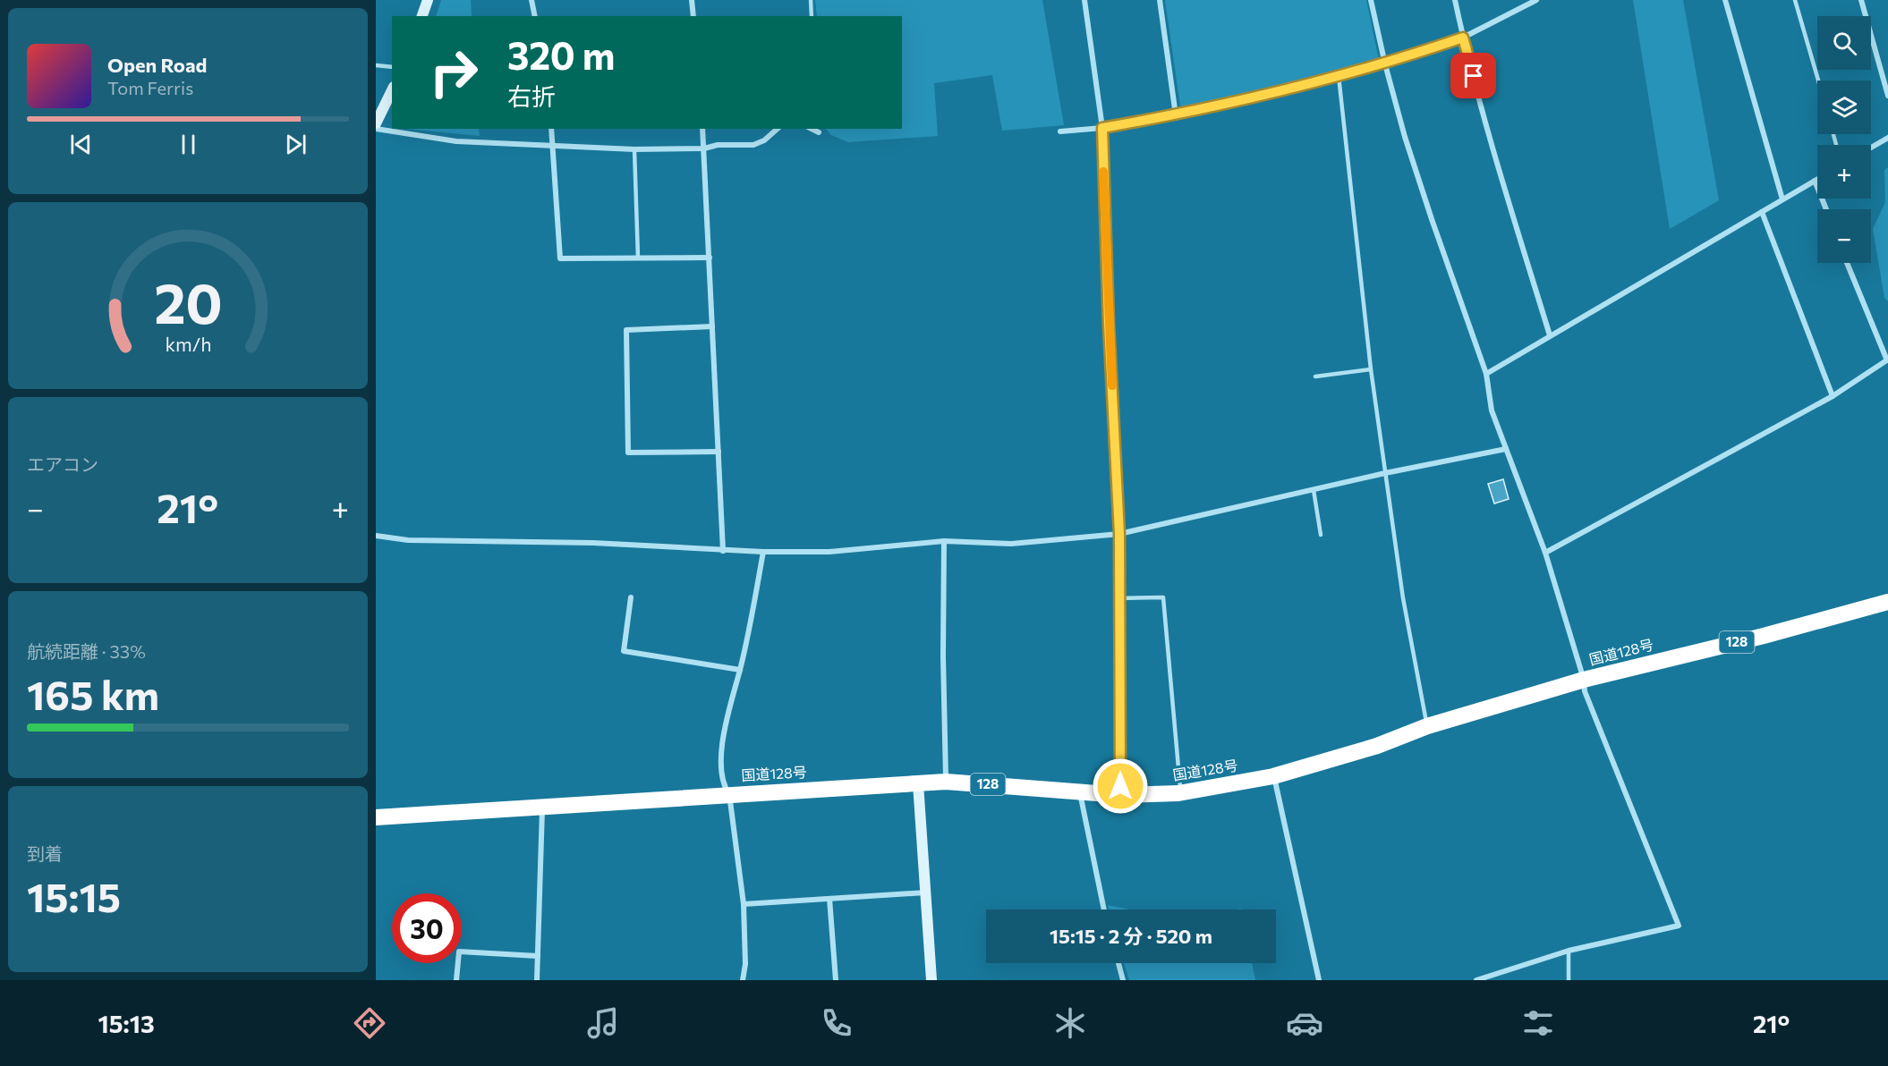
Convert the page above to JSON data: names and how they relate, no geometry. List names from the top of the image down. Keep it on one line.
{"streets":{"highway":["128","国道128号"]},"page":{"map_buttons":["+","−"],"turn":["320 m","右折"],"song":["Open Road","Tom Ferris"],"tile":["エアコン",["航続距離 · 33%","165 km"],["到着","15:15"]],"heat":["−","21°","+"],"limit":"30","trip":"15:15 · 2 分 · 520 m","tabs":["15:13","21°"],"gauge":["20","km/h"]}}
